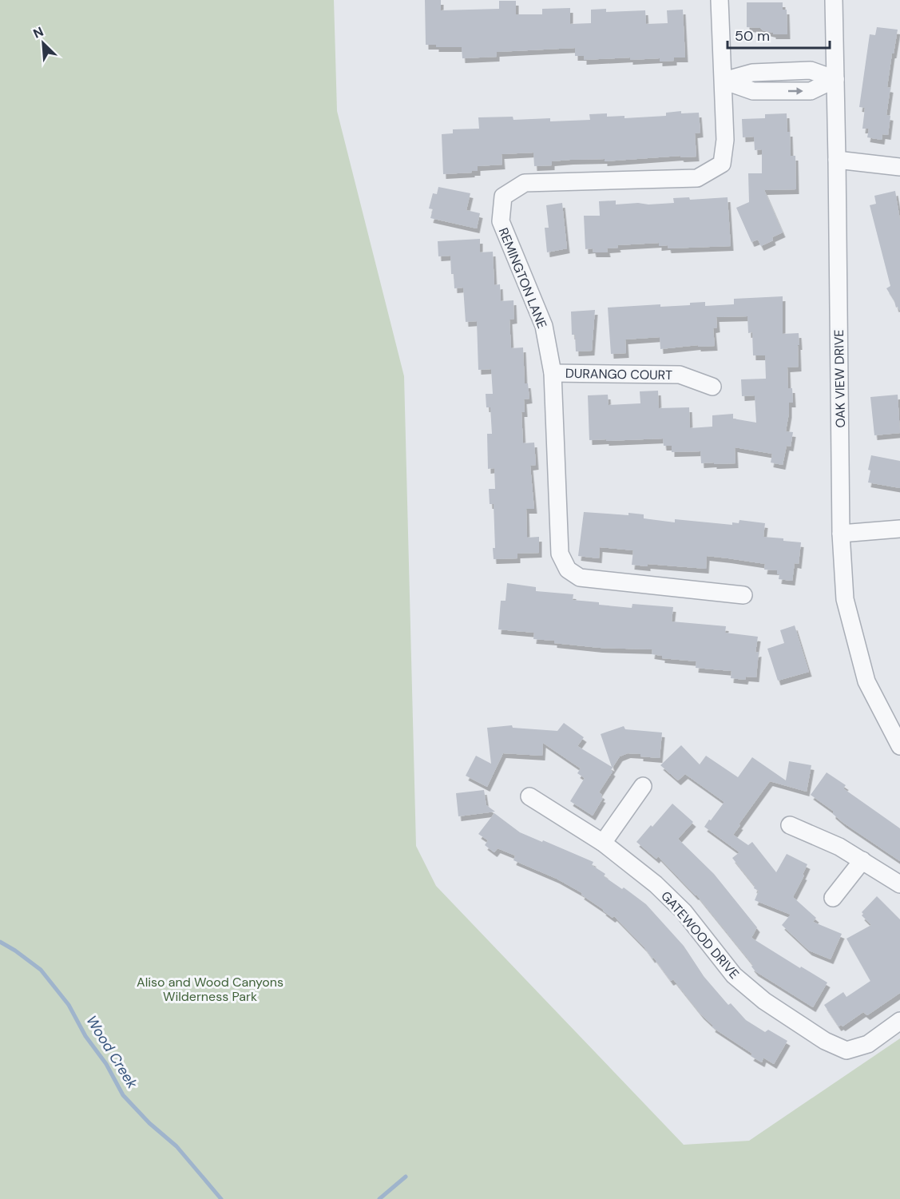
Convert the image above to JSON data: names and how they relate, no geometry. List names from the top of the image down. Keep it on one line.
{"streets":{"street":["REMINGTON LANE","DURANGO COURT","OAK VIEW DRIVE","GATEWOOD DRIVE"]},"crossings":[["REMINGTON LANE","DURANGO COURT"]],"water":["Wood Creek"],"parks":["Aliso and Wood Canyons Wilderness Park"],"scale_bar":"50 m","north":"top left"}
